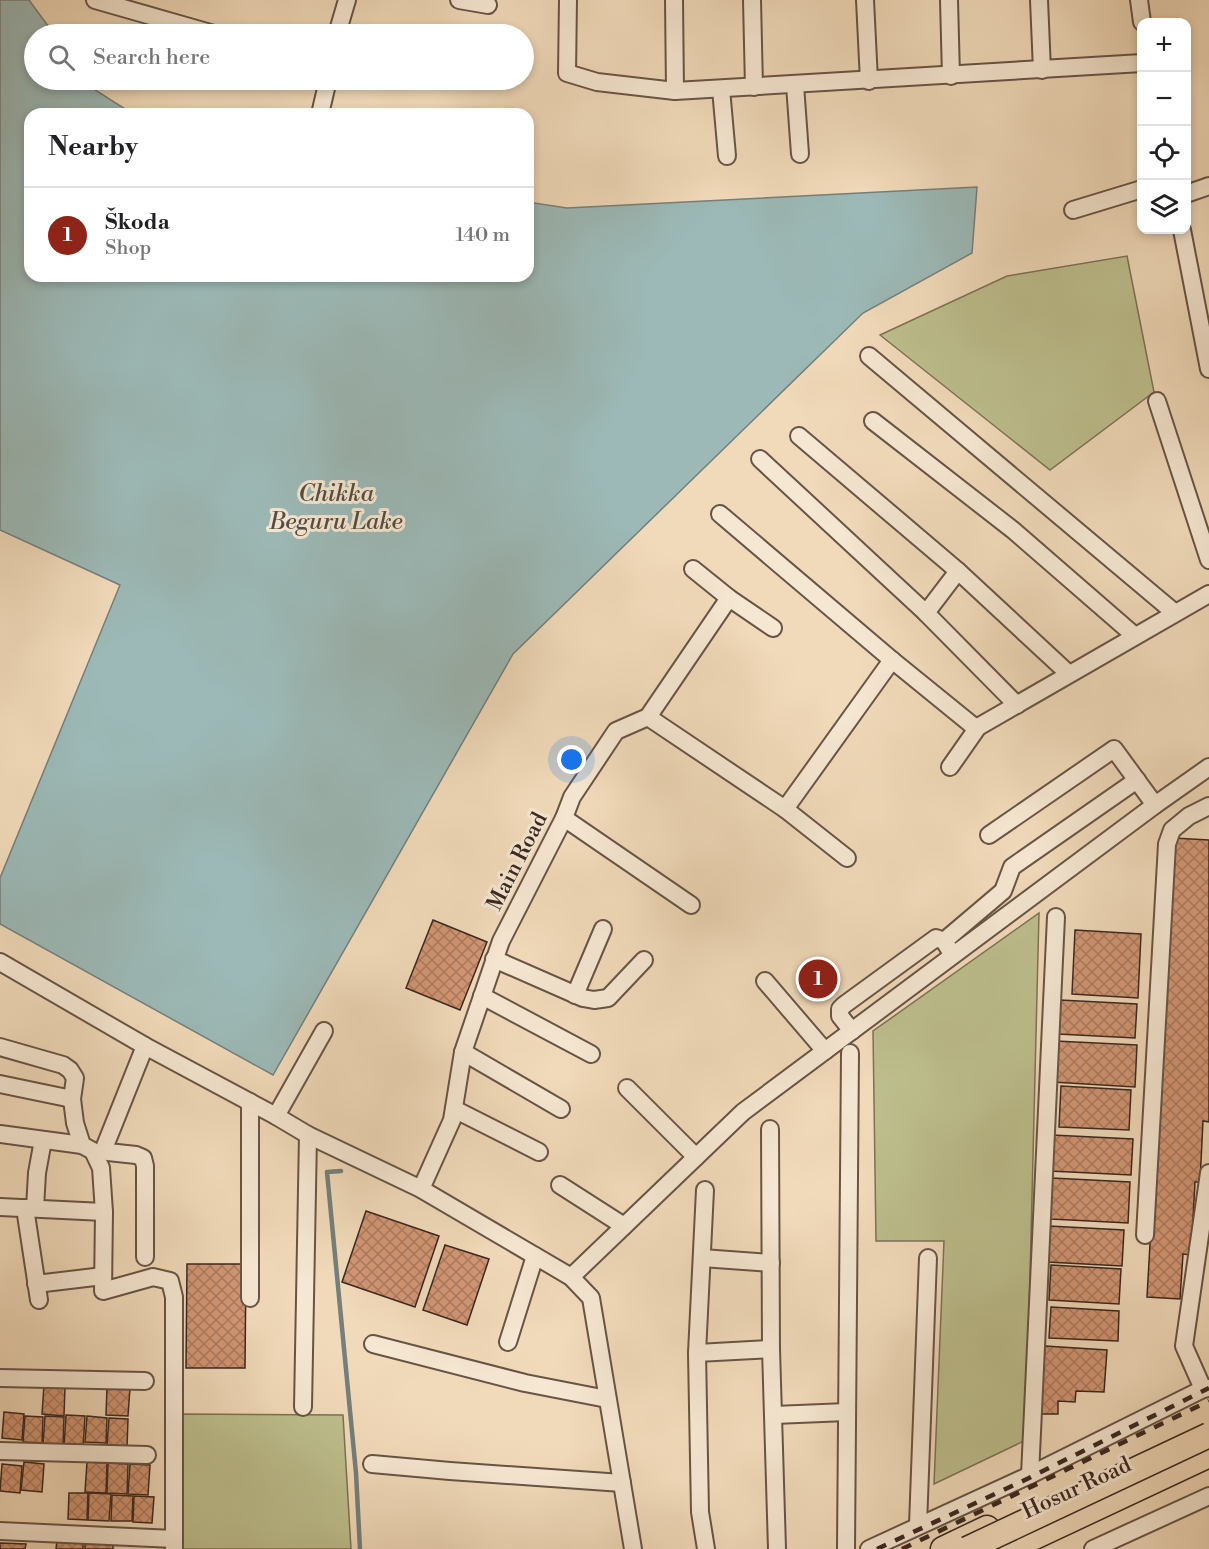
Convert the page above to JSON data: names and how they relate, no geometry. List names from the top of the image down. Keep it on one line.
{"streets":{"highway":["Hosur Road"],"street":["Main Road"]},"water":["Chikka Beguru Lake"],"page":{"map_buttons":["+","−"],"search":"Search here","heading":"Nearby","list":[{"mark":"1","name":"Škoda","note":"Shop","value":"140 m"}],"pins":"1"}}
